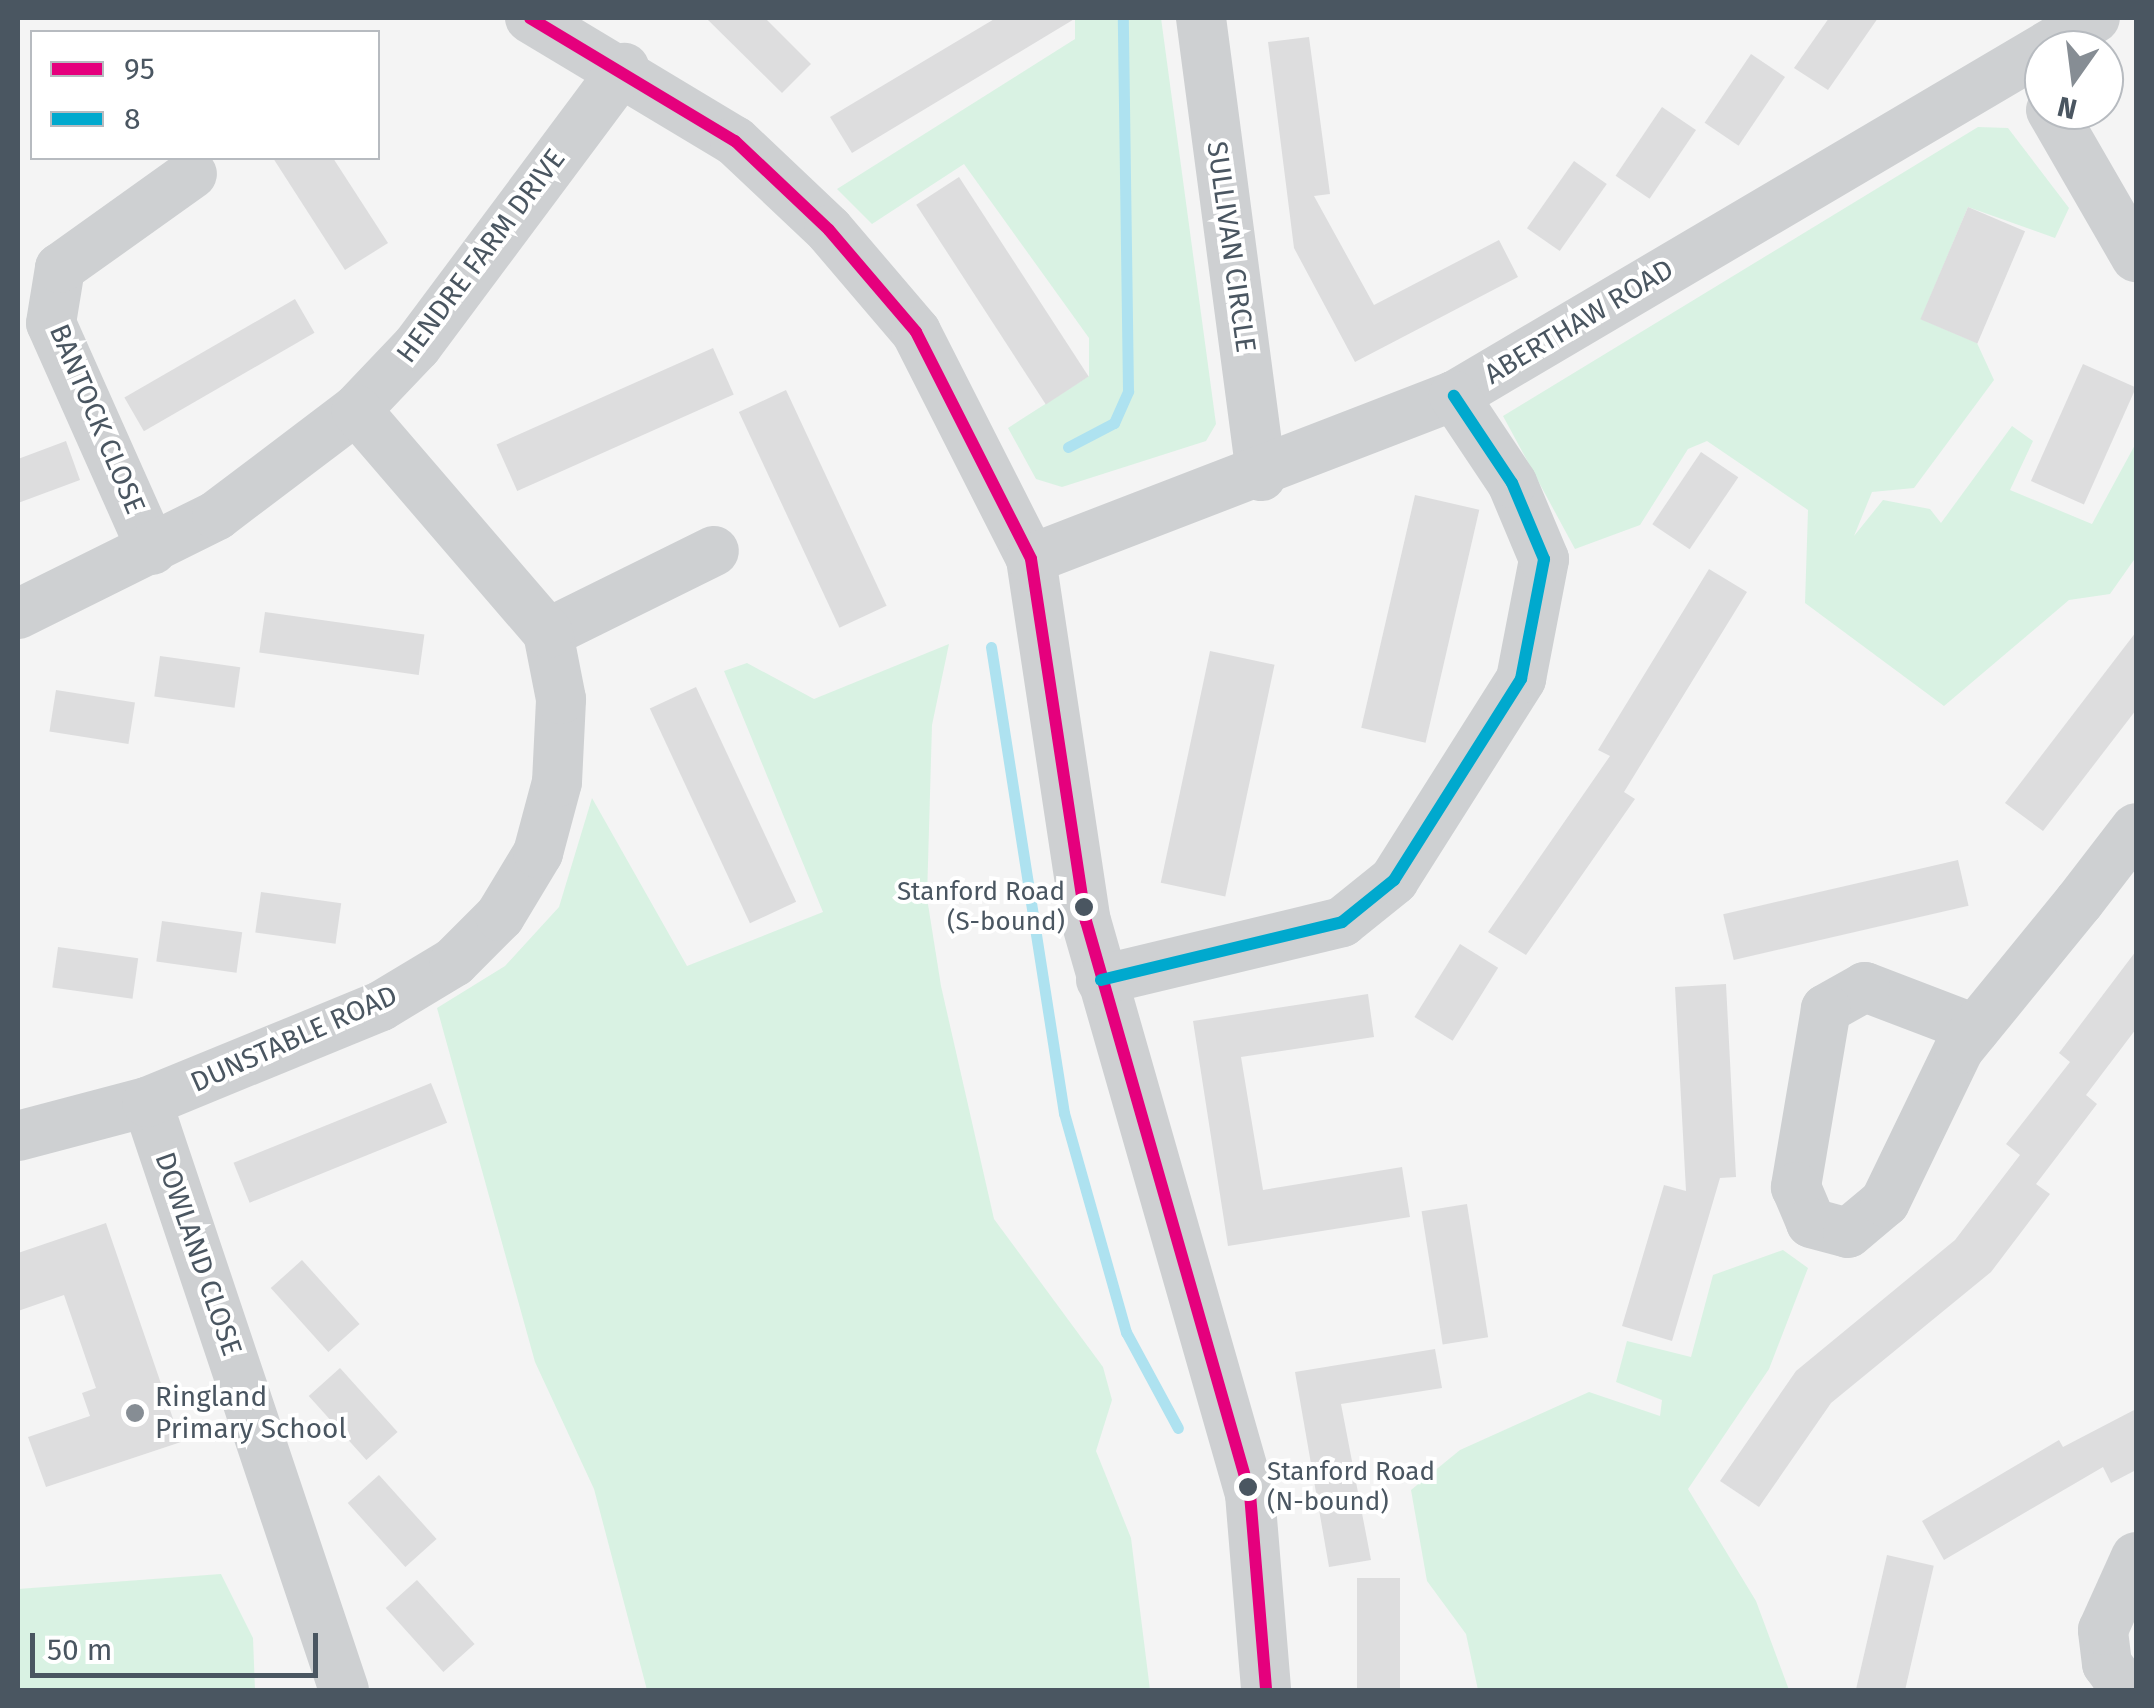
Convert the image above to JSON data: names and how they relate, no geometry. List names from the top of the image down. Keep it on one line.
{"streets":{"street":["SULLIVAN CIRCLE","HENDRE FARM DRIVE","ABERTHAW ROAD","BANTOCK CLOSE","DUNSTABLE ROAD","DOWLAND CLOSE"]},"crossings":[["SULLIVAN CIRCLE","ABERTHAW ROAD"],["HENDRE FARM DRIVE","BANTOCK CLOSE"],["HENDRE FARM DRIVE","DUNSTABLE ROAD"],["DUNSTABLE ROAD","DOWLAND CLOSE"]],"places":["Stanford Road (S-bound)","Ringland Primary School","Stanford Road (N-bound)"],"lines":["transit line 95","transit line 8"],"legend":["95","8"],"scale_bar":"50 m","north":"bottom"}
